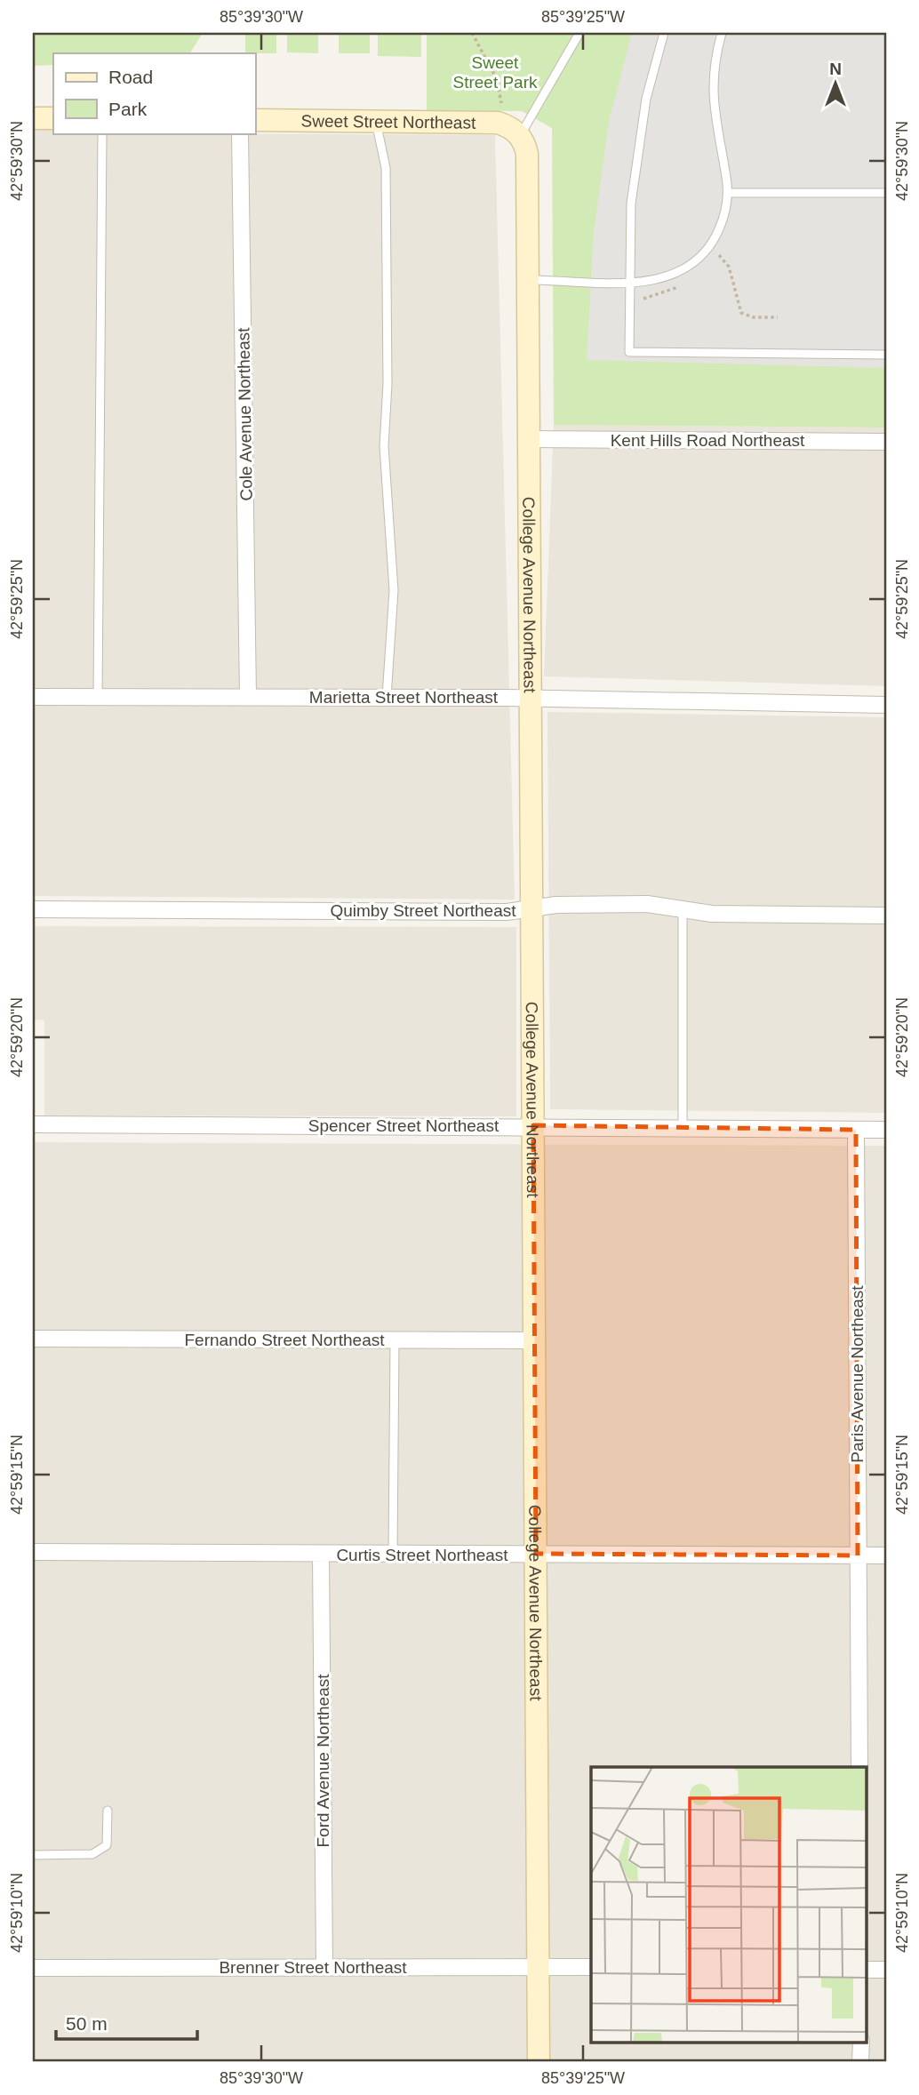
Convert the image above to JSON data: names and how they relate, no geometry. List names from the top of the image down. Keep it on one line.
{"streets":{"street":["Sweet Street Northeast","Cole Avenue Northeast","Kent Hills Road Northeast","College Avenue Northeast","Marietta Street Northeast","Quimby Street Northeast","Spencer Street Northeast","Fernando Street Northeast","Paris Avenue Northeast","Curtis Street Northeast","Ford Avenue Northeast","Brenner Street Northeast"]},"crossings":[["Sweet Street Northeast","College Avenue Northeast"],["Cole Avenue Northeast","Marietta Street Northeast"],["Kent Hills Road Northeast","College Avenue Northeast"],["College Avenue Northeast","Marietta Street Northeast"],["College Avenue Northeast","Quimby Street Northeast"],["College Avenue Northeast","Spencer Street Northeast"],["College Avenue Northeast","Fernando Street Northeast"],["College Avenue Northeast","Curtis Street Northeast"],["College Avenue Northeast","Brenner Street Northeast"],["Spencer Street Northeast","Paris Avenue Northeast"],["Paris Avenue Northeast","Curtis Street Northeast"],["Curtis Street Northeast","Ford Avenue Northeast"],["Ford Avenue Northeast","Brenner Street Northeast"]],"parks":["Sweet Street Park"],"legend":["Road","Park"],"scale_bar":"50 m","north":"top","coordinates":["85°39'30\"W","85°39'25\"W","42°59'30\"N","42°59'25\"N","42°59'20\"N","42°59'15\"N","42°59'10\"N"]}
